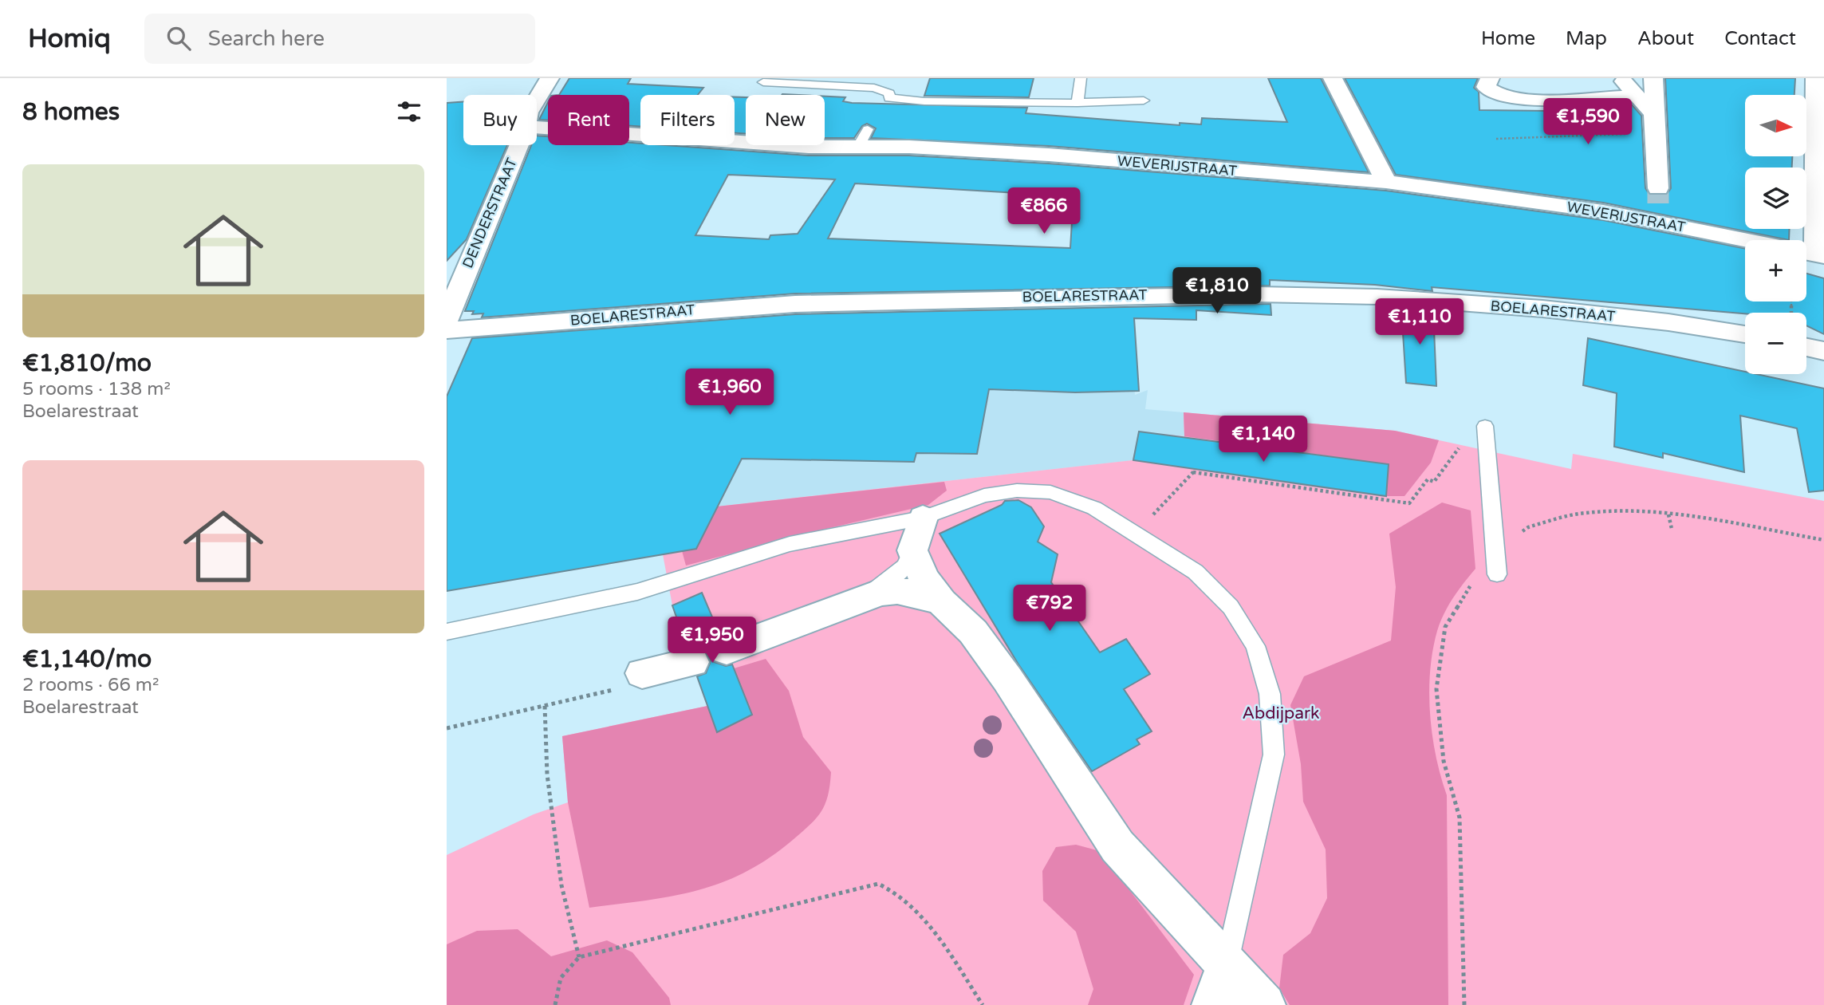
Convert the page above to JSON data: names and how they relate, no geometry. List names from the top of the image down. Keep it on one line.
{"streets":{"street":["WEVERIJSTRAAT","DENDERSTRAAT","BOELARESTRAAT"]},"parks":["Abdijpark"],"north":"right","page":{"header":"Homiq","search":"Search here","nav":["Home","Map","About","Contact"],"heading":"8 homes","map_buttons":["+","−"],"chip":["Buy","Rent","Filters","New"],"price":["€1,590","€866","€1,810","€1,110","€1,960","€1,140","€792","€1,950"],"list":[{"name":"€1,810/mo","note":"5 rooms · 138 m² · Boelarestraat"},{"name":"€1,140/mo","note":"2 rooms · 66 m² · Boelarestraat"}]}}
